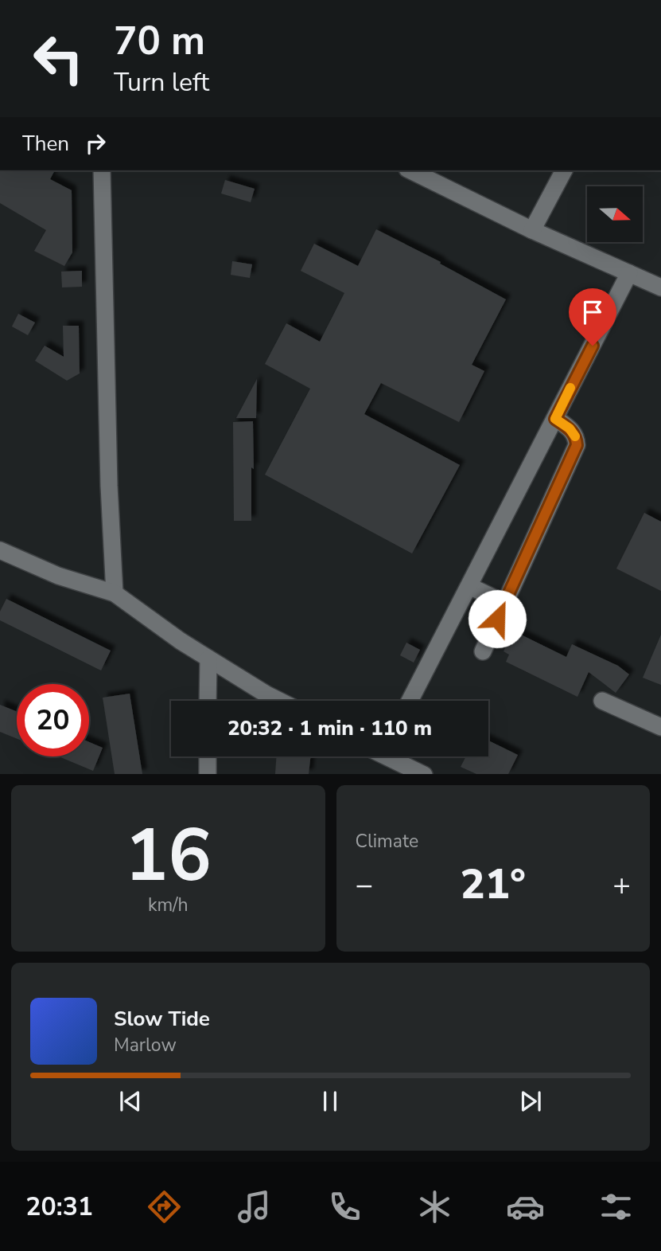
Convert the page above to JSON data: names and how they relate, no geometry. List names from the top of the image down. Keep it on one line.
{"north":"right","page":{"turn":["70 m","Turn left"],"then":"Then","limit":"20","trip":"20:32 · 1 min · 110 m","tile":[["16","km/h"],"Climate"],"heat":["−","21°","+"],"song":["Slow Tide","Marlow"],"tabs":"20:31"}}
